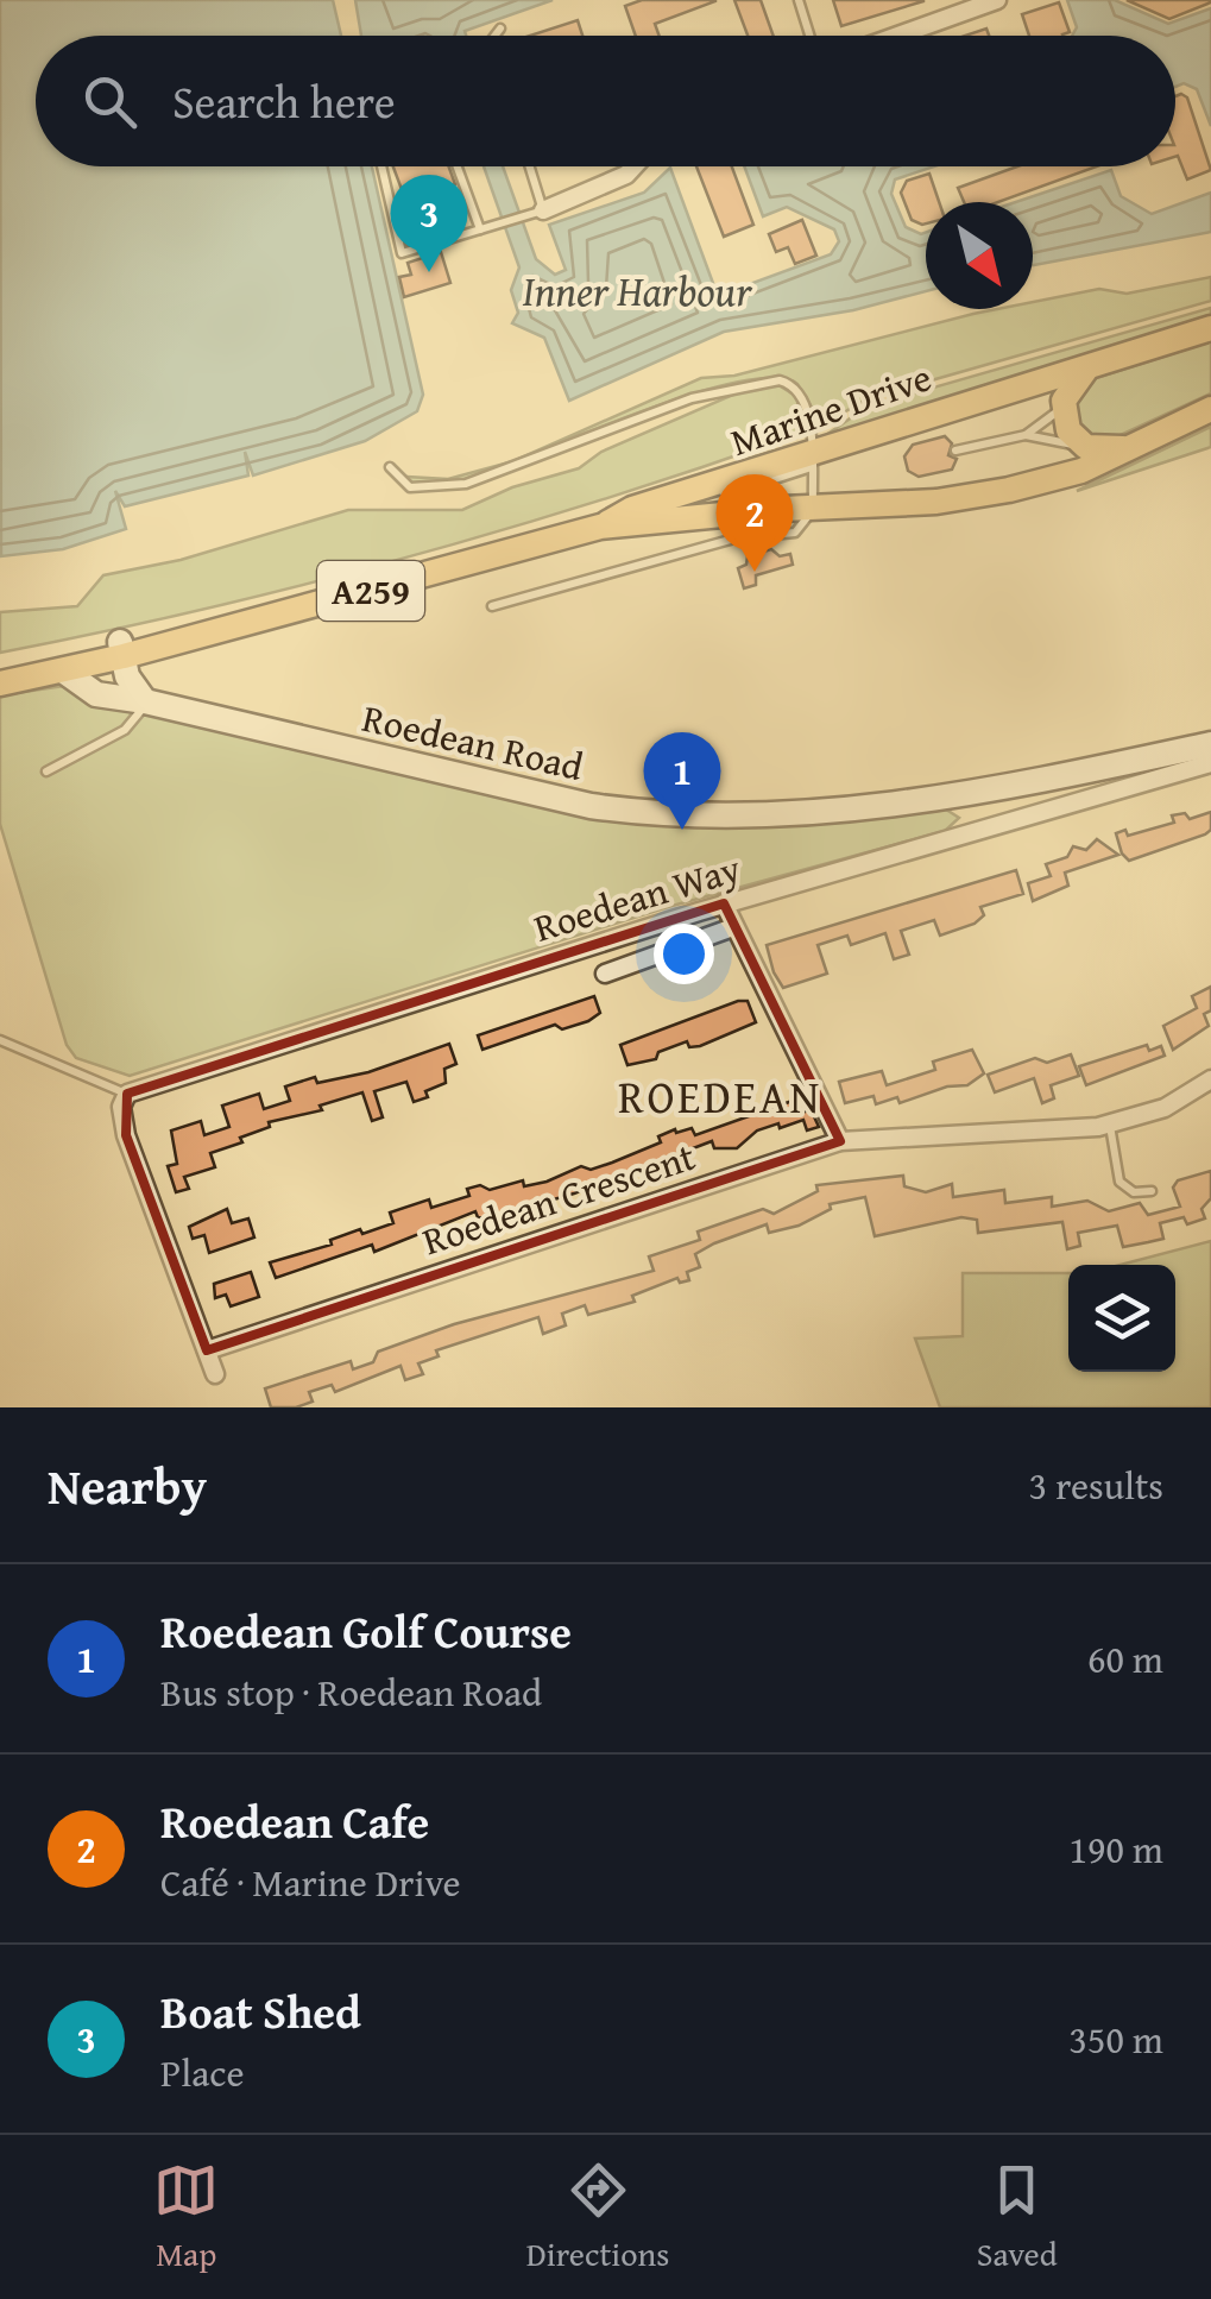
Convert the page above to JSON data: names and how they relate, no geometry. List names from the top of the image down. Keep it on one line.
{"streets":{"main road":["Marine Drive","A259","Roedean Road"],"street":["Roedean Way","Roedean Crescent"]},"crossings":[["Marine Drive","Roedean Road"],["Roedean Road","Roedean Way"]],"districts":["ROEDEAN"],"water":["Inner Harbour"],"north":"bottom right","page":{"search":"Search here","pins":["3","2","1"],"heading":["Nearby","3 results"],"list":[{"mark":"1","name":"Roedean Golf Course","note":"Bus stop · Roedean Road","value":"60 m"},{"mark":"2","name":"Roedean Cafe","note":"Café · Marine Drive","value":"190 m"},{"mark":"3","name":"Boat Shed","note":"Place","value":"350 m"}],"nav":["Map","Directions","Saved"]}}
